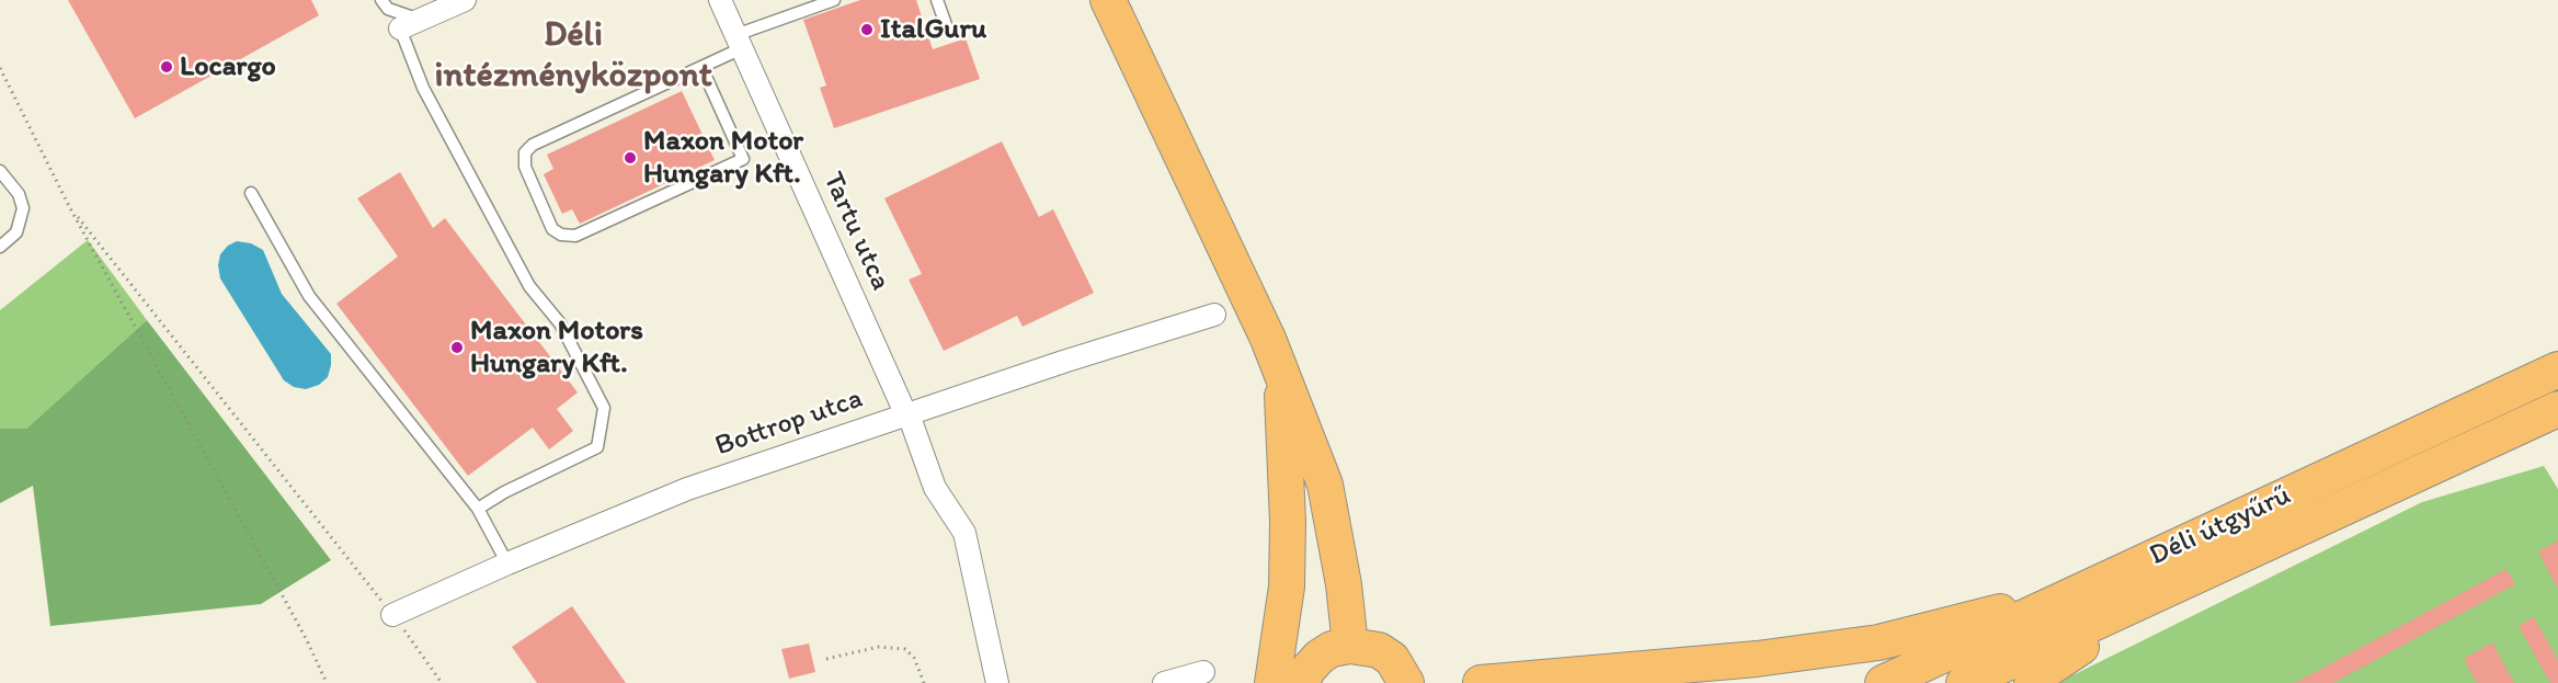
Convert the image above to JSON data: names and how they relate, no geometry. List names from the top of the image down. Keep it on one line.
{"streets":{"main road":["Déli útgyűrű"],"street":["Tartu utca","Bottrop utca"]},"crossings":[["Tartu utca","Bottrop utca"]],"districts":["Déli intézményközpont"],"places":["ItalGuru","Locargo","Maxon Motor Hungary Kft.","Maxon Motors Hungary Kft."]}
